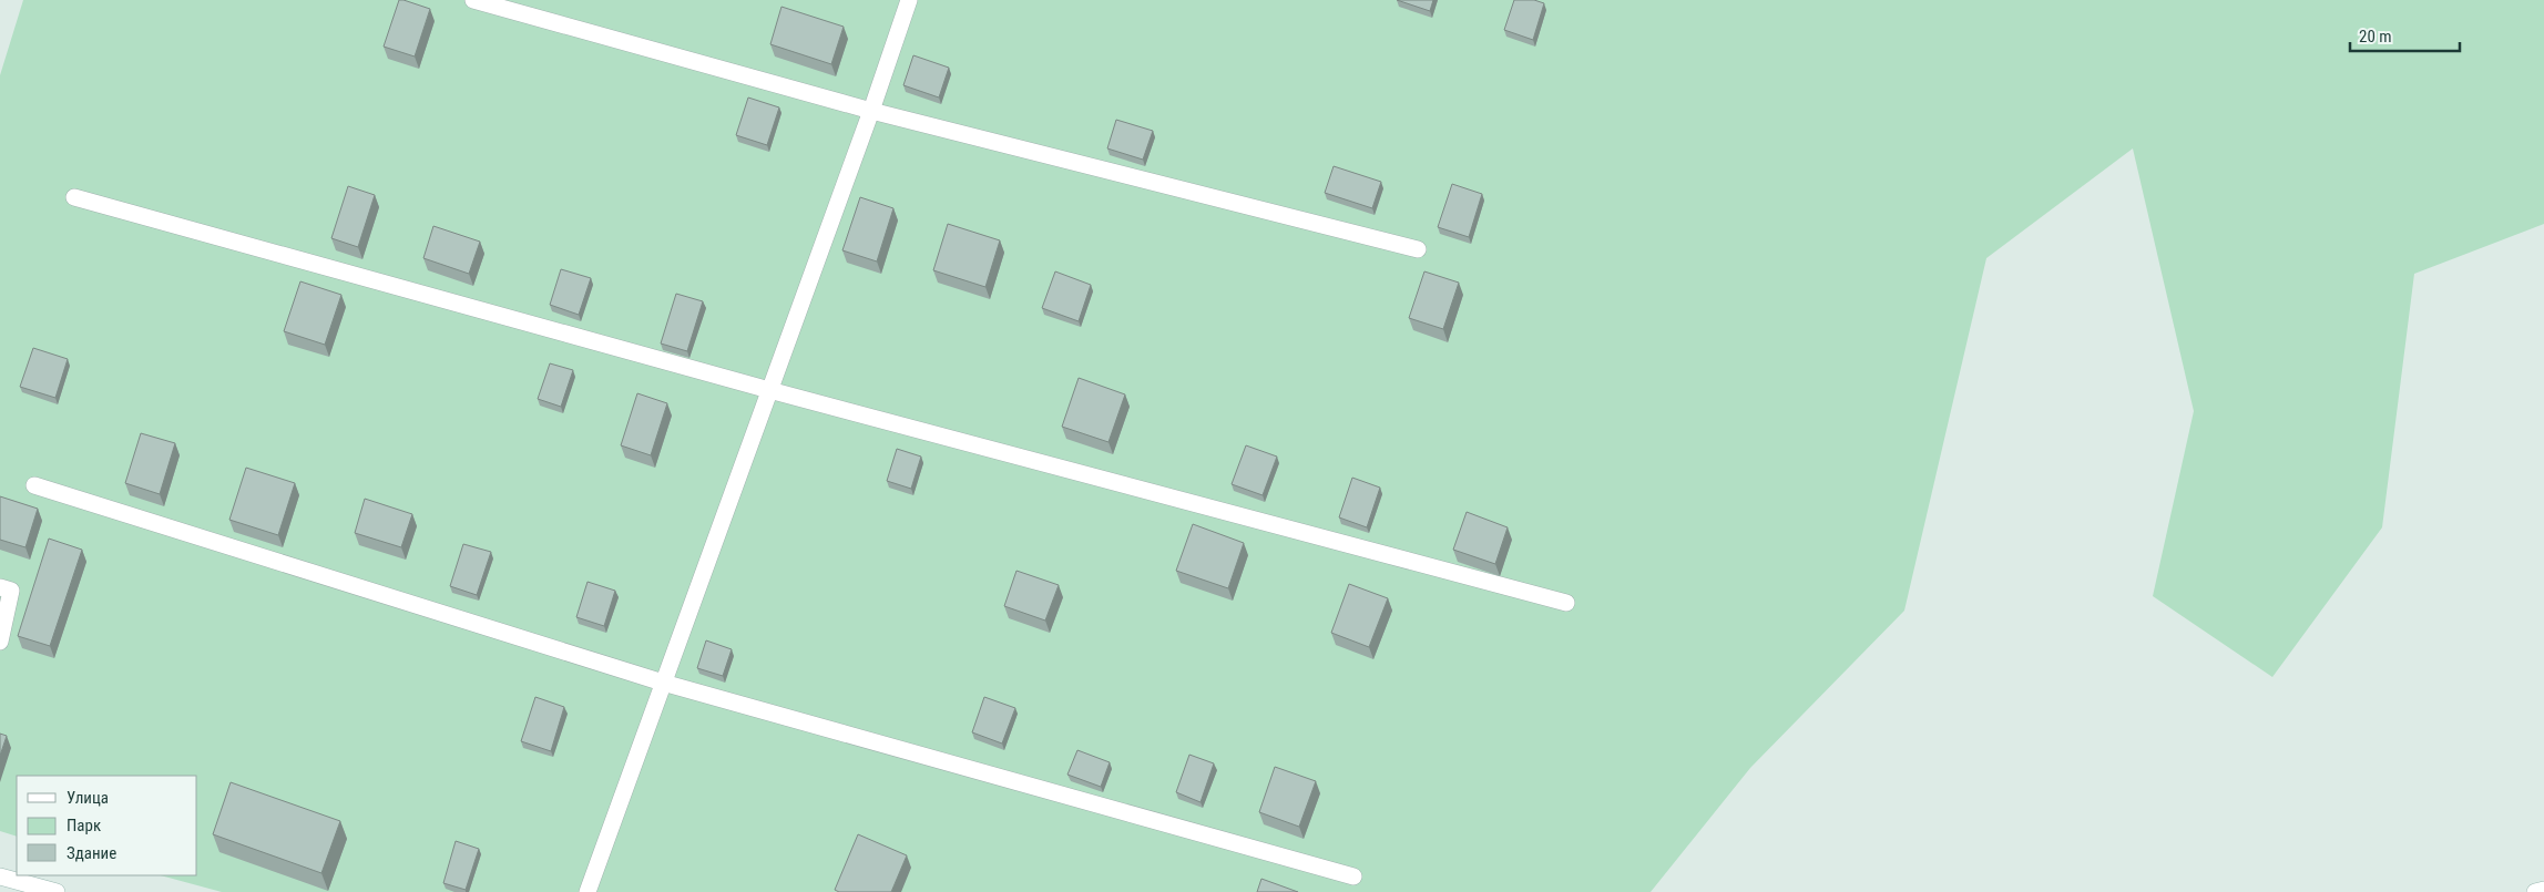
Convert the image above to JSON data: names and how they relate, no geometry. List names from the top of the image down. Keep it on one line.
{"legend":["Улица","Парк","Здание"],"scale_bar":"20 m"}
